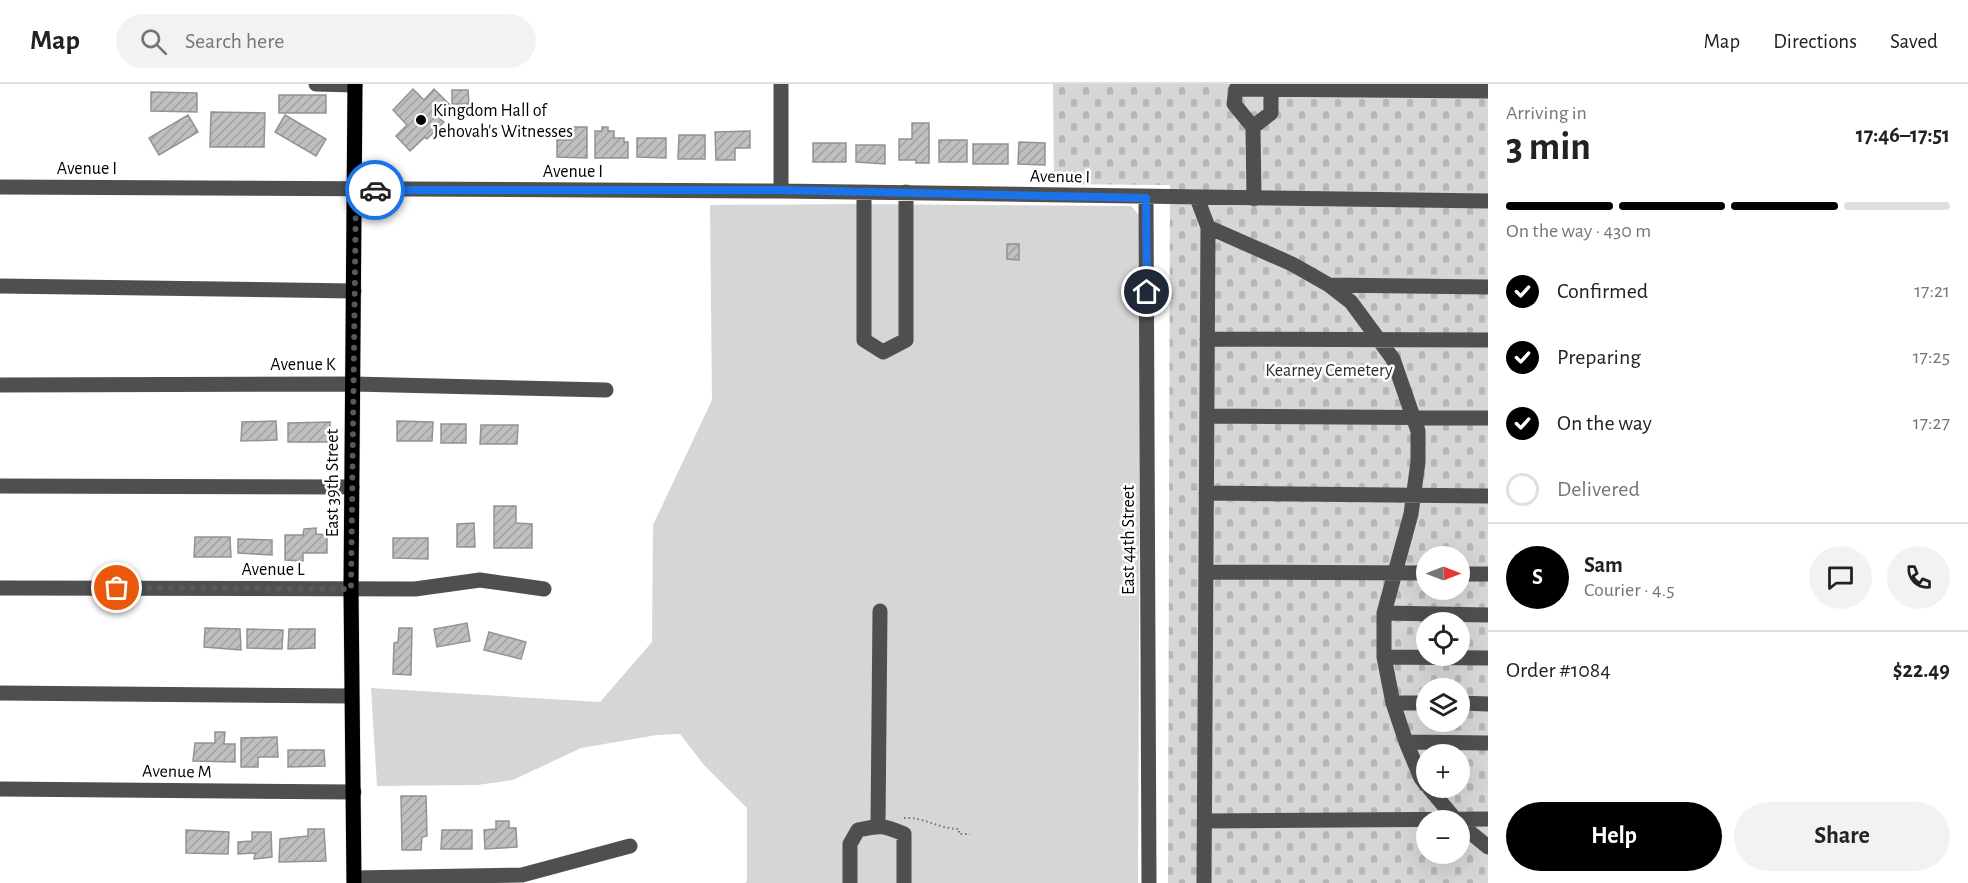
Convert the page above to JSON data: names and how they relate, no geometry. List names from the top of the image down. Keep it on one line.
{"streets":{"main road":["East 39th Street"],"street":["Avenue I","Avenue K","East 44th Street","Avenue L","Avenue M"]},"crossings":[["Avenue I","East 39th Street"],["Avenue I","East 44th Street"],["Avenue K","East 39th Street"],["East 39th Street","Avenue L"],["East 39th Street","Avenue M"]],"parks":["Kearney Cemetery"],"places":["Kingdom Hall of Jehovah's Witnesses"],"north":"right","page":{"header":"Map","search":"Search here","nav":["Map","Directions","Saved"],"heading":["3 min","Arriving in","17:46–17:51"],"panel":["Sam","Courier · 4.5","Order #1084","$22.49"],"bar":"On the way · 430 m","list":[["Confirmed","17:21"],["Preparing","17:25"],["On the way","17:27"],"Delivered"],"map_buttons":["+","−"],"round":"S","buttons":["Help","Share"]}}
